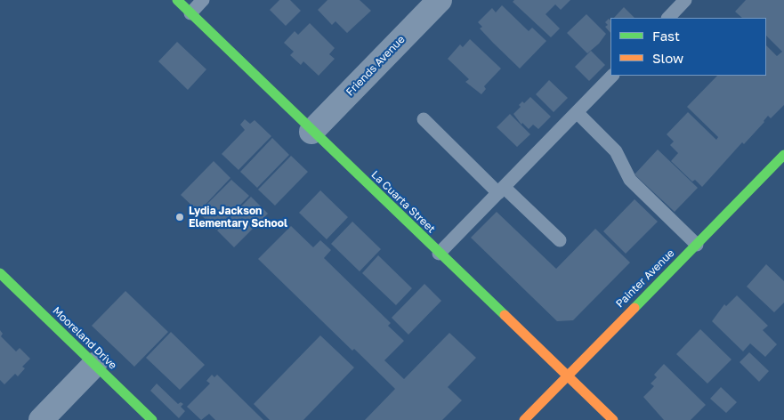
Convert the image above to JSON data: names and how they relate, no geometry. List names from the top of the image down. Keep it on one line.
{"streets":{"street":["Friends Avenue","La Cuarta Street","Painter Avenue","Mooreland Drive"]},"crossings":[["Friends Avenue","La Cuarta Street"],["La Cuarta Street","Painter Avenue"]],"places":["Lydia Jackson Elementary School"],"legend":["Fast","Slow"]}
